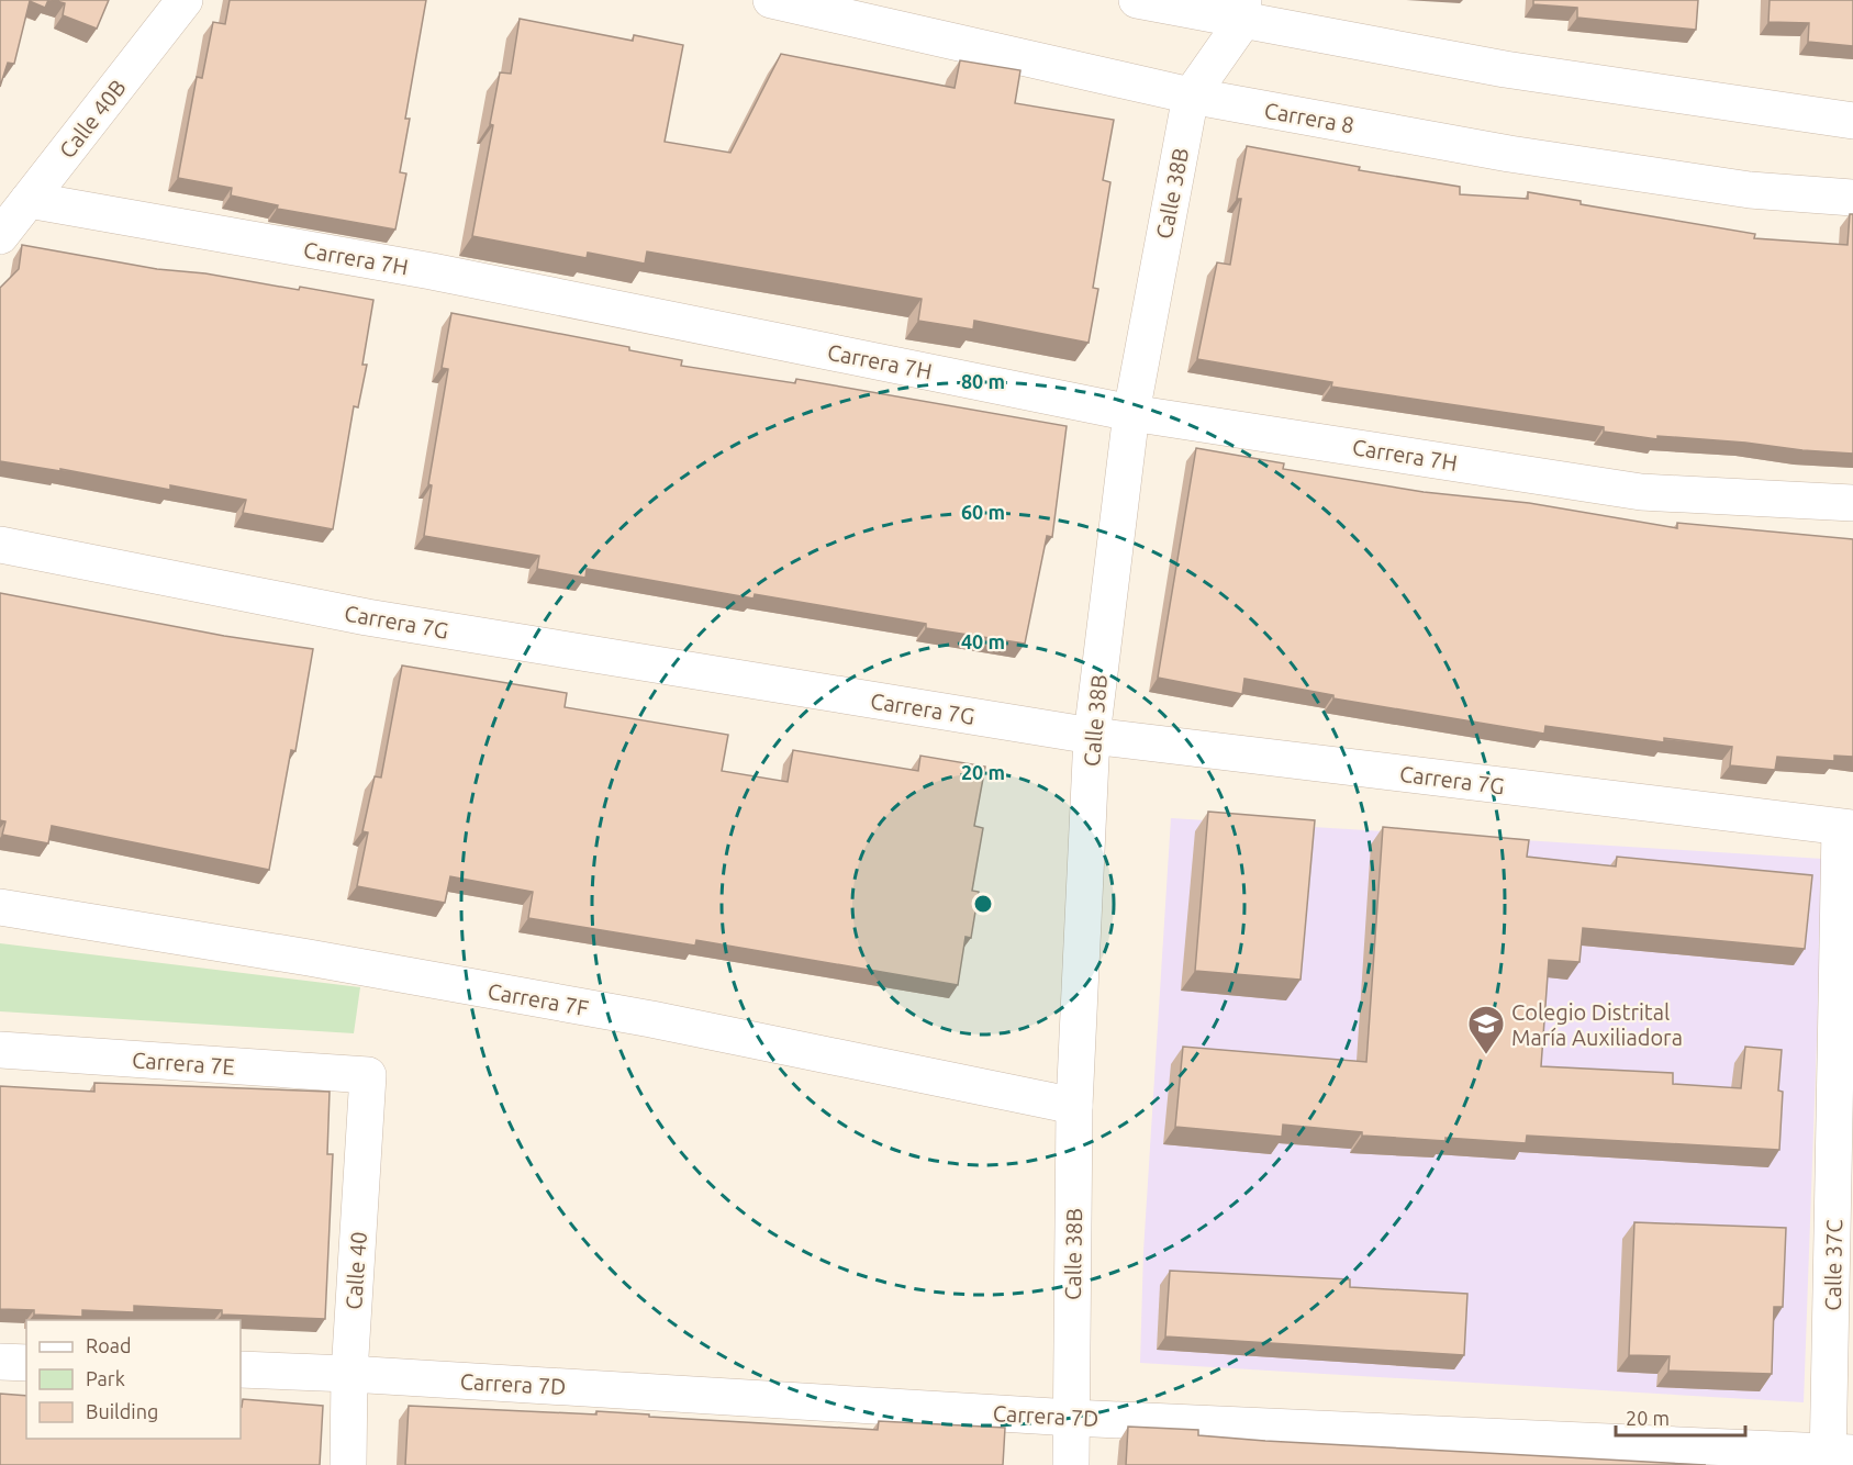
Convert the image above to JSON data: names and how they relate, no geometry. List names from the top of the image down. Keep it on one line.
{"streets":{"street":["Carrera 8","Calle 40B","Calle 38B","Carrera 7H","Carrera 7G","Carrera 7F","Carrera 7E","Calle 37C","Calle 40","Carrera 7D"]},"crossings":[["Carrera 8","Calle 38B"],["Calle 40B","Carrera 7H"],["Calle 38B","Carrera 7H"],["Calle 38B","Carrera 7G"],["Calle 38B","Carrera 7F"],["Calle 38B","Carrera 7D"],["Carrera 7G","Calle 37C"],["Carrera 7E","Calle 40"],["Calle 37C","Carrera 7D"],["Calle 40","Carrera 7D"]],"places":{"school or university":["Colegio Distrital María Auxiliadora"]},"legend":["Road","Park","Building"],"scale_bar":"20 m","rings":["80 m","60 m","40 m","20 m"]}
